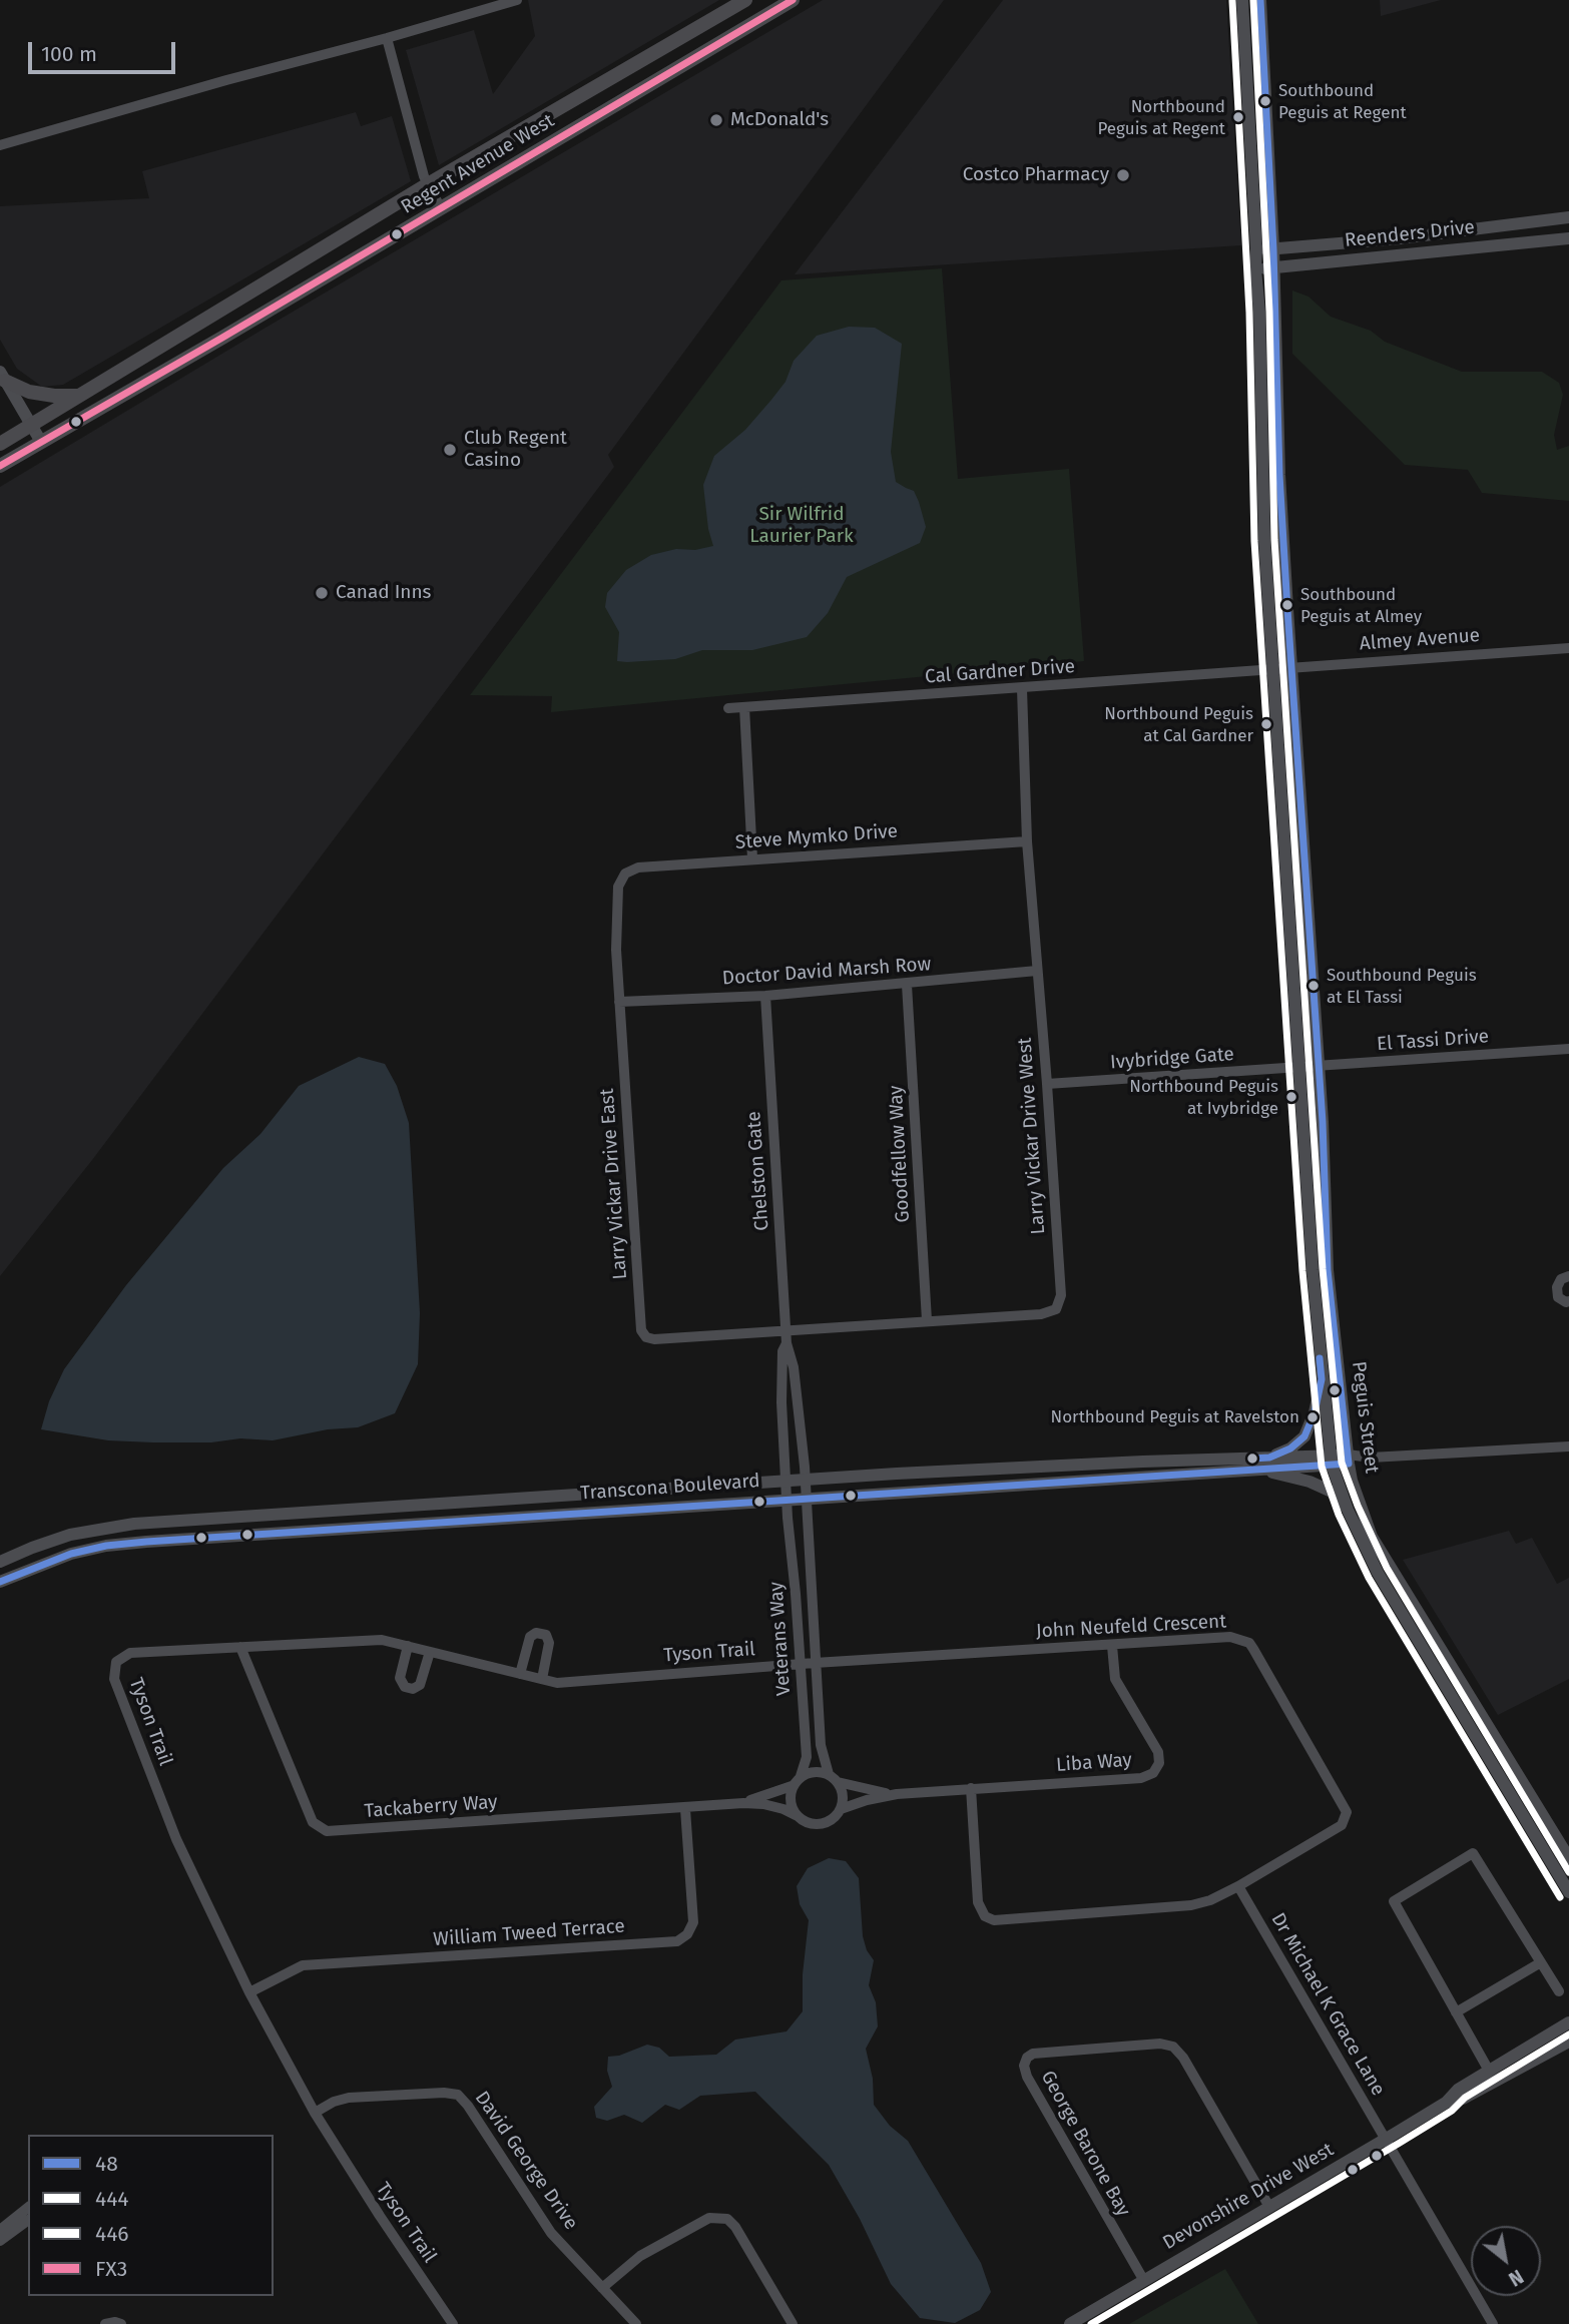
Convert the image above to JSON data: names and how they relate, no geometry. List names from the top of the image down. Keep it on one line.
{"streets":{"main road":["Regent Avenue West"],"street":["Reenders Drive","Almey Avenue","Cal Gardner Drive","Steve Mymko Drive","Doctor David Marsh Row","El Tassi Drive","Ivybridge Gate","Larry Vickar Drive West","Goodfellow Way","Chelston Gate","Larry Vickar Drive East","Peguis Street","Transcona Boulevard","John Neufeld Crescent","Veterans Way","Tyson Trail","Liba Way","Tackaberry Way","William Tweed Terrace","Dr Michael K Grace Lane","George Barone Bay","David George Drive","Devonshire Drive West"]},"crossings":[["Reenders Drive","Peguis Street"],["Almey Avenue","Cal Gardner Drive"],["Almey Avenue","Peguis Street"],["Cal Gardner Drive","Larry Vickar Drive West"],["Cal Gardner Drive","Peguis Street"],["Steve Mymko Drive","Larry Vickar Drive West"],["Steve Mymko Drive","Larry Vickar Drive East"],["Doctor David Marsh Row","Larry Vickar Drive West"],["Doctor David Marsh Row","Goodfellow Way"],["Doctor David Marsh Row","Chelston Gate"],["Doctor David Marsh Row","Larry Vickar Drive East"],["El Tassi Drive","Ivybridge Gate"],["El Tassi Drive","Peguis Street"],["Ivybridge Gate","Larry Vickar Drive West"],["Ivybridge Gate","Peguis Street"],["Larry Vickar Drive West","Goodfellow Way"],["Larry Vickar Drive West","Chelston Gate"],["Larry Vickar Drive West","Larry Vickar Drive East"],["Chelston Gate","Larry Vickar Drive East"],["Chelston Gate","Transcona Boulevard"],["Chelston Gate","Veterans Way"],["Peguis Street","Transcona Boulevard"],["Transcona Boulevard","Veterans Way"],["John Neufeld Crescent","Veterans Way"],["John Neufeld Crescent","Tyson Trail"],["John Neufeld Crescent","Liba Way"],["John Neufeld Crescent","Dr Michael K Grace Lane"],["Veterans Way","Tyson Trail"],["Veterans Way","Liba Way"],["Tyson Trail","Tackaberry Way"],["Tyson Trail","William Tweed Terrace"],["Tyson Trail","David George Drive"],["Tackaberry Way","William Tweed Terrace"],["Dr Michael K Grace Lane","Devonshire Drive West"],["George Barone Bay","Devonshire Drive West"]],"parks":["Sir Wilfrid Laurier Park"],"places":["Southbound Peguis at Regent","Northbound Peguis at Regent","McDonald's","Costco Pharmacy","Club Regent Casino","Canad Inns","Southbound Peguis at Almey","Northbound Peguis at Cal Gardner","Southbound Peguis at El Tassi","Northbound Peguis at Ivybridge","Northbound Peguis at Ravelston"],"lines":["transit line 48","transit line 446","transit line FX3","transit line 444"],"legend":["48","444","446","FX3"],"scale_bar":"100 m","north":"bottom right"}
